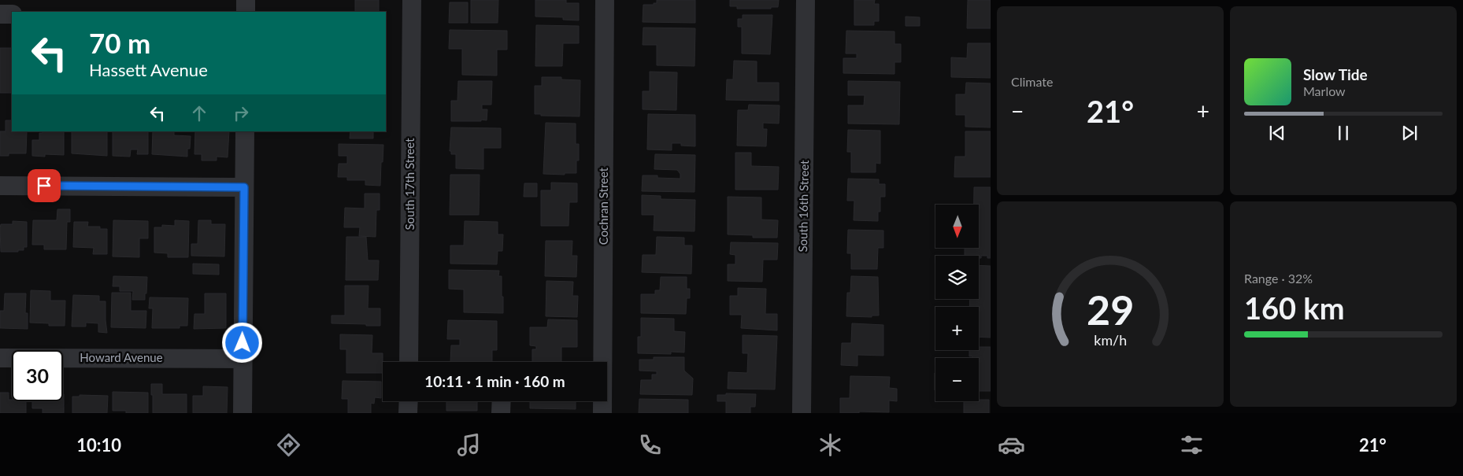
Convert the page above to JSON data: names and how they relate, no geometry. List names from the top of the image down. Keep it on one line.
{"streets":{"street":["South 17th Street","Cochran Street","South 16th Street","Howard Avenue"]},"north":"bottom","page":{"tile":["Climate",["Range · 32%","160 km"]],"turn":["70 m","Hassett Avenue"],"song":["Slow Tide","Marlow"],"heat":["−","21°","+"],"map_buttons":["+","−"],"limit":"30","trip":"10:11 · 1 min · 160 m","tabs":["10:10","21°"],"gauge":["29","km/h"]}}
